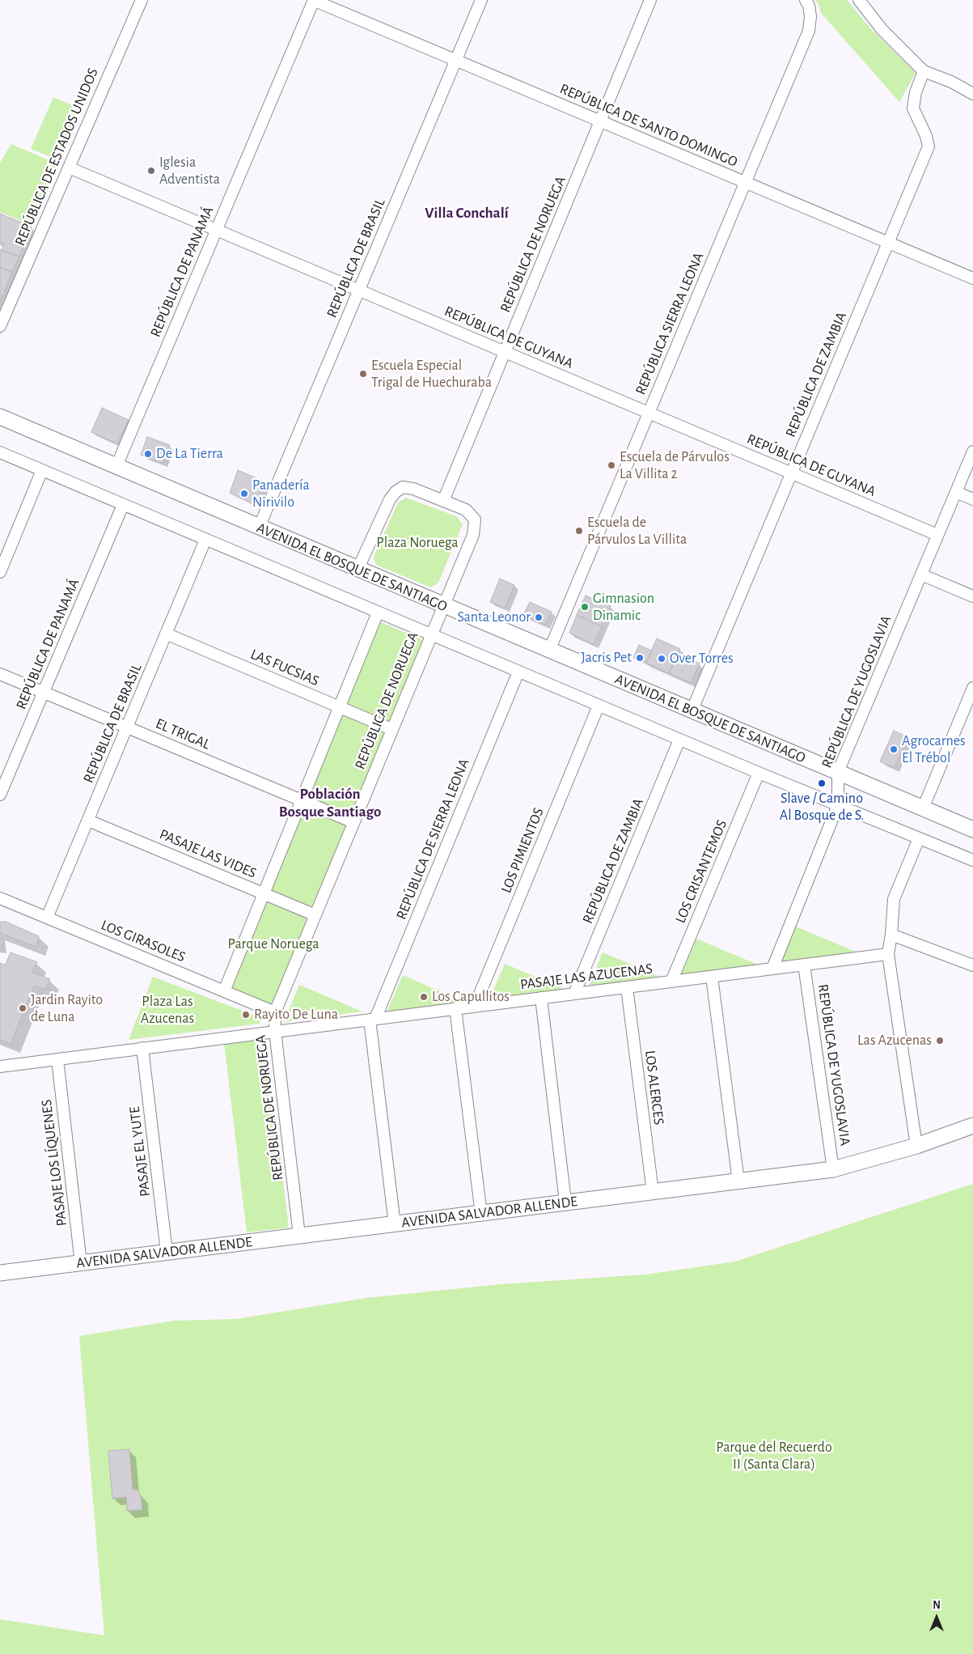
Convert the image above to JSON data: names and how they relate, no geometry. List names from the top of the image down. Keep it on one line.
{"streets":{"main road":["AVENIDA EL BOSQUE DE SANTIAGO","AVENIDA SALVADOR ALLENDE"],"street":["REPÚBLICA DE SANTO DOMINGO","REPÚBLICA DE ESTADOS UNIDOS","REPÚBLICA DE NORUEGA","REPÚBLICA DE BRASIL","REPÚBLICA DE PANAMÁ","REPÚBLICA SIERRA LEONA","REPÚBLICA DE GUYANA","REPÚBLICA DE ZAMBIA","LAS FUCSIAS","REPÚBLICA DE YUGOSLAVIA","EL TRIGAL","REPÚBLICA DE SIERRA LEONA","LOS PIMIENTOS","PASAJE LAS VIDES","LOS CRISANTEMOS","LOS GIRASOLES","PASAJE LAS AZUCENAS","LOS ALERCES","PASAJE EL YUTE","PASAJE LOS LÍQUENES"]},"crossings":[["REPÚBLICA DE SANTO DOMINGO","REPÚBLICA DE NORUEGA"],["REPÚBLICA DE SANTO DOMINGO","REPÚBLICA DE BRASIL"],["REPÚBLICA DE SANTO DOMINGO","REPÚBLICA DE PANAMÁ"],["REPÚBLICA DE SANTO DOMINGO","REPÚBLICA SIERRA LEONA"],["REPÚBLICA DE SANTO DOMINGO","REPÚBLICA DE ZAMBIA"],["REPÚBLICA DE ESTADOS UNIDOS","REPÚBLICA DE GUYANA"],["REPÚBLICA DE NORUEGA","REPÚBLICA DE GUYANA"],["REPÚBLICA DE NORUEGA","AVENIDA EL BOSQUE DE SANTIAGO"],["REPÚBLICA DE NORUEGA","LAS FUCSIAS"],["REPÚBLICA DE NORUEGA","EL TRIGAL"],["REPÚBLICA DE NORUEGA","PASAJE LAS VIDES"],["REPÚBLICA DE NORUEGA","LOS GIRASOLES"],["REPÚBLICA DE NORUEGA","PASAJE LAS AZUCENAS"],["REPÚBLICA DE NORUEGA","AVENIDA SALVADOR ALLENDE"],["REPÚBLICA DE BRASIL","REPÚBLICA DE GUYANA"],["REPÚBLICA DE BRASIL","AVENIDA EL BOSQUE DE SANTIAGO"],["REPÚBLICA DE BRASIL","LAS FUCSIAS"],["REPÚBLICA DE BRASIL","EL TRIGAL"],["REPÚBLICA DE BRASIL","PASAJE LAS VIDES"],["REPÚBLICA DE BRASIL","LOS GIRASOLES"],["REPÚBLICA DE PANAMÁ","REPÚBLICA DE GUYANA"],["REPÚBLICA DE PANAMÁ","AVENIDA EL BOSQUE DE SANTIAGO"],["REPÚBLICA DE PANAMÁ","EL TRIGAL"],["REPÚBLICA SIERRA LEONA","REPÚBLICA DE GUYANA"],["REPÚBLICA SIERRA LEONA","AVENIDA EL BOSQUE DE SANTIAGO"],["REPÚBLICA DE GUYANA","REPÚBLICA DE ZAMBIA"],["REPÚBLICA DE GUYANA","REPÚBLICA DE YUGOSLAVIA"],["REPÚBLICA DE ZAMBIA","AVENIDA EL BOSQUE DE SANTIAGO"],["REPÚBLICA DE ZAMBIA","PASAJE LAS AZUCENAS"],["AVENIDA EL BOSQUE DE SANTIAGO","REPÚBLICA DE YUGOSLAVIA"],["REPÚBLICA DE YUGOSLAVIA","PASAJE LAS AZUCENAS"],["REPÚBLICA DE YUGOSLAVIA","AVENIDA SALVADOR ALLENDE"],["REPÚBLICA DE SIERRA LEONA","PASAJE LAS AZUCENAS"],["REPÚBLICA DE SIERRA LEONA","AVENIDA SALVADOR ALLENDE"],["LOS PIMIENTOS","PASAJE LAS AZUCENAS"],["LOS CRISANTEMOS","PASAJE LAS AZUCENAS"],["PASAJE LAS AZUCENAS","LOS ALERCES"],["PASAJE LAS AZUCENAS","PASAJE EL YUTE"],["PASAJE LAS AZUCENAS","PASAJE LOS LÍQUENES"],["LOS ALERCES","AVENIDA SALVADOR ALLENDE"],["PASAJE EL YUTE","AVENIDA SALVADOR ALLENDE"],["PASAJE LOS LÍQUENES","AVENIDA SALVADOR ALLENDE"]],"districts":["Villa Conchalí","Población Bosque Santiago"],"parks":["Plaza Noruega","Parque Noruega","Plaza Las Azucenas","Parque del Recuerdo II (Santa Clara)"],"places":["Iglesia Adventista","Escuela Especial Trigal de Huechuraba","De La Tierra","Escuela de Párvulos La Villita 2","Panadería Nirivilo","Escuela de Párvulos La Villita","Gimnasion Dinamic","Santa Leonor","Jacris Pet","Over Torres","Agrocarnes El Trébol","Slave / Camino Al Bosque de S.","Los Capullitos","Jardin Rayito de Luna","Rayito De Luna","Las Azucenas"],"north":"top"}
